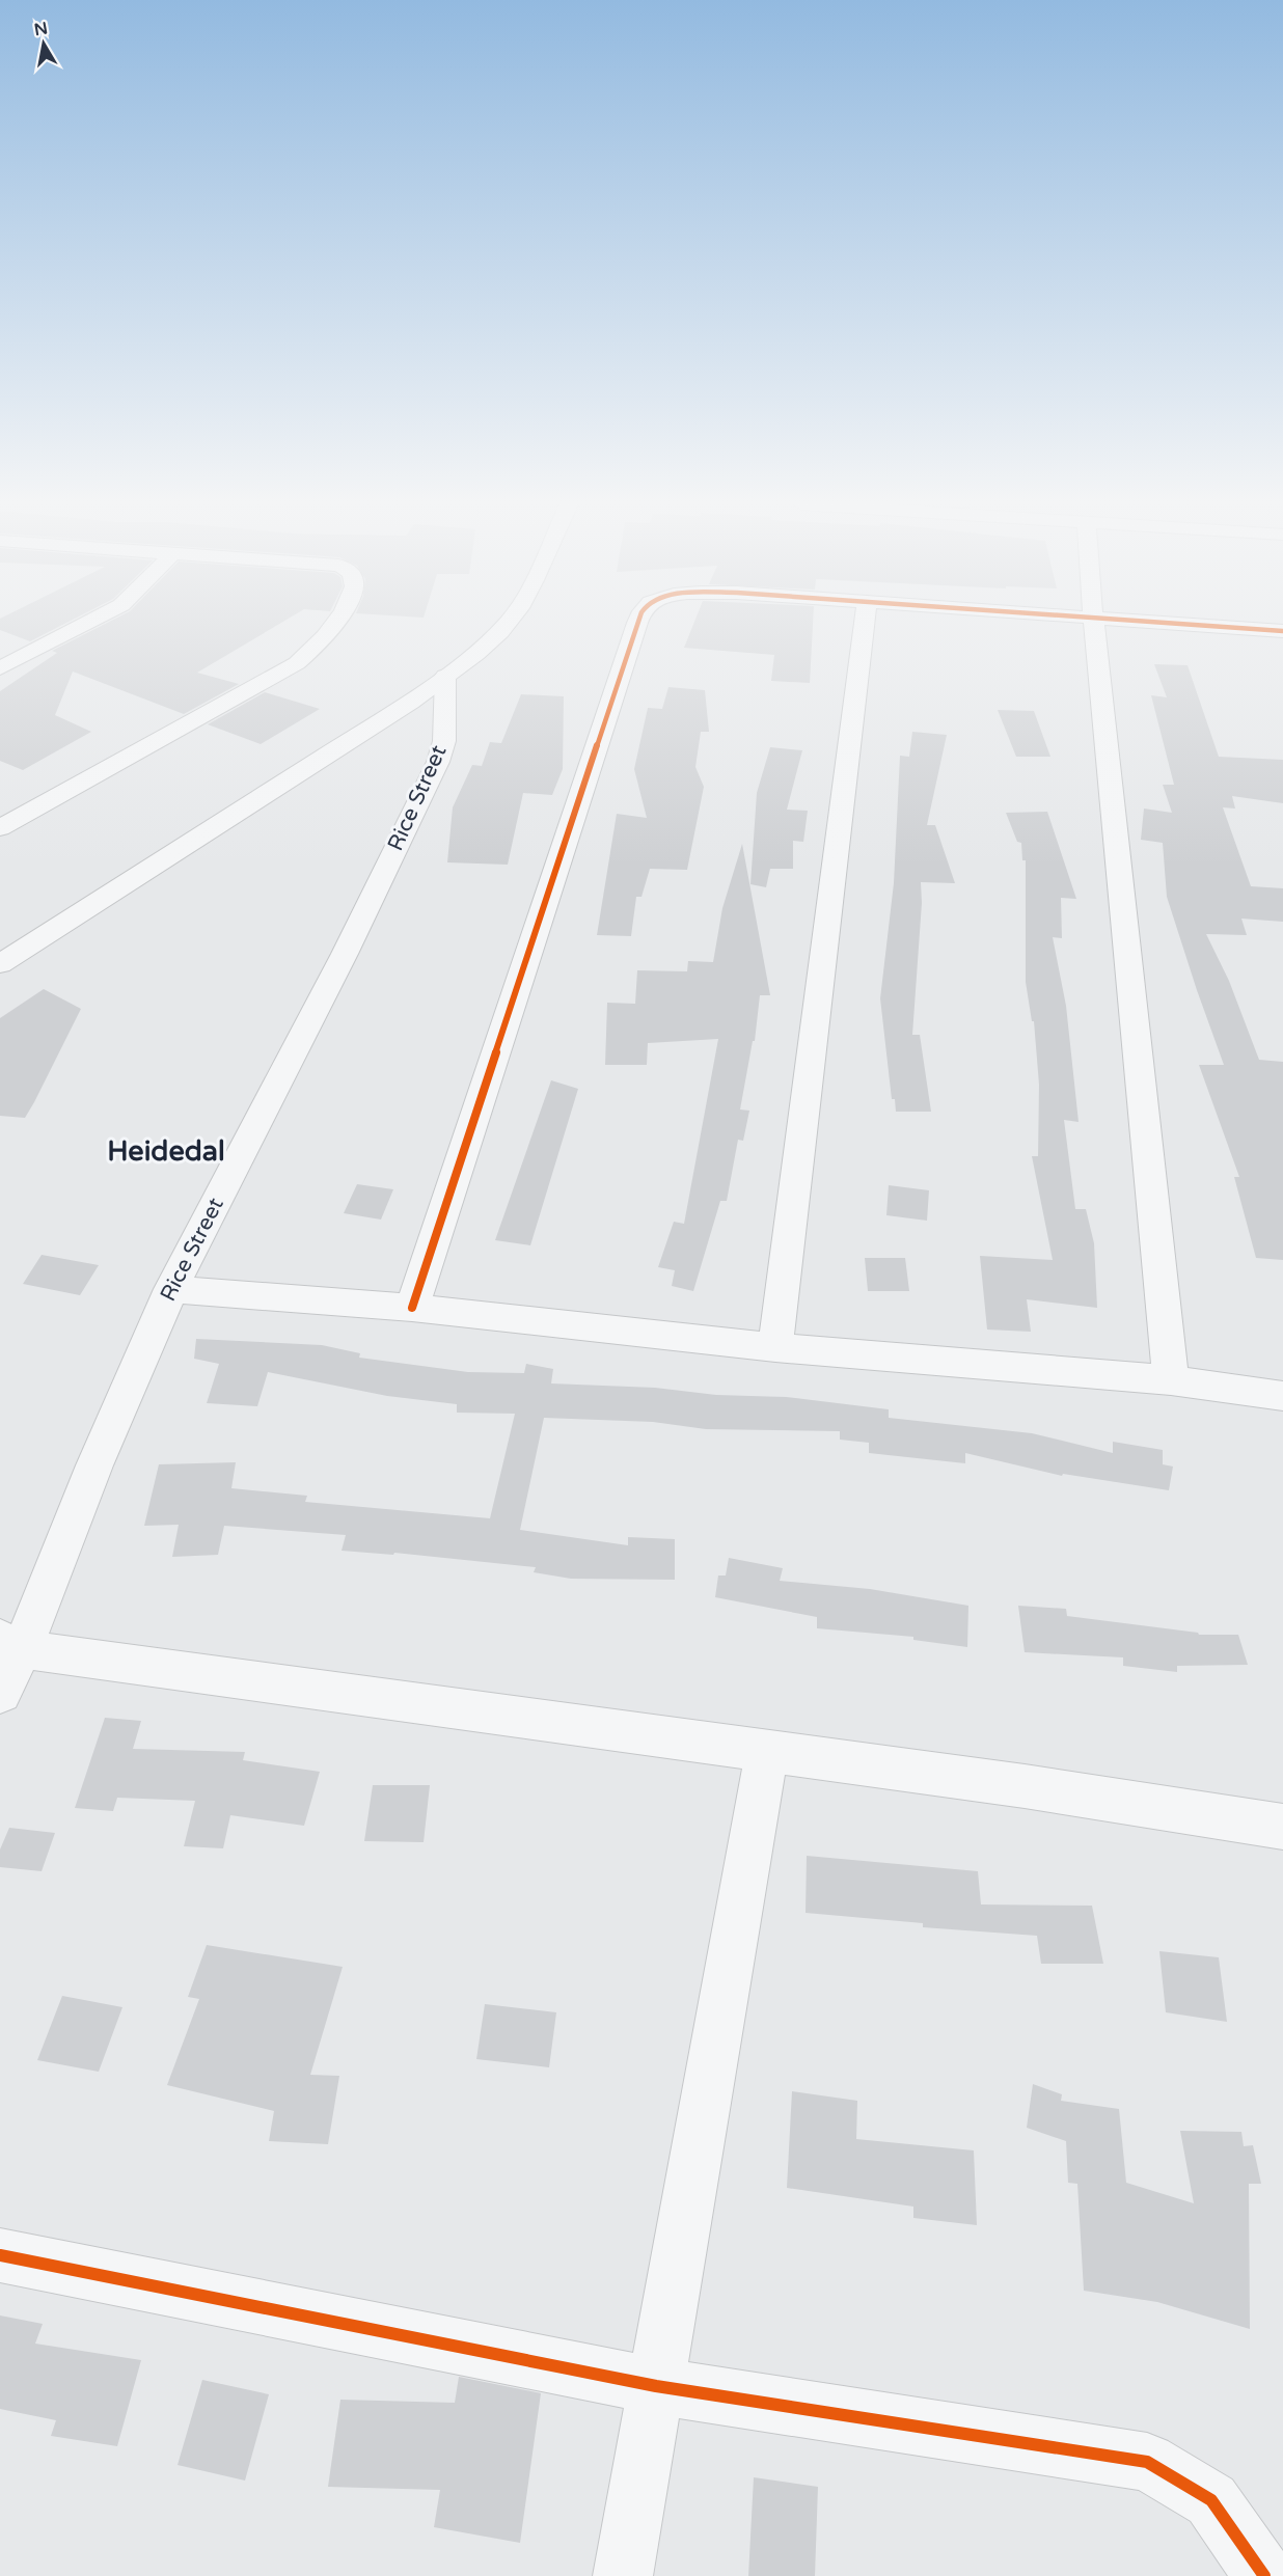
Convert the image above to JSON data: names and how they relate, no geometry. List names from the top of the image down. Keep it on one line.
{"streets":{"street":["Rice Street"]},"districts":["Heidedal"],"north":"top"}
